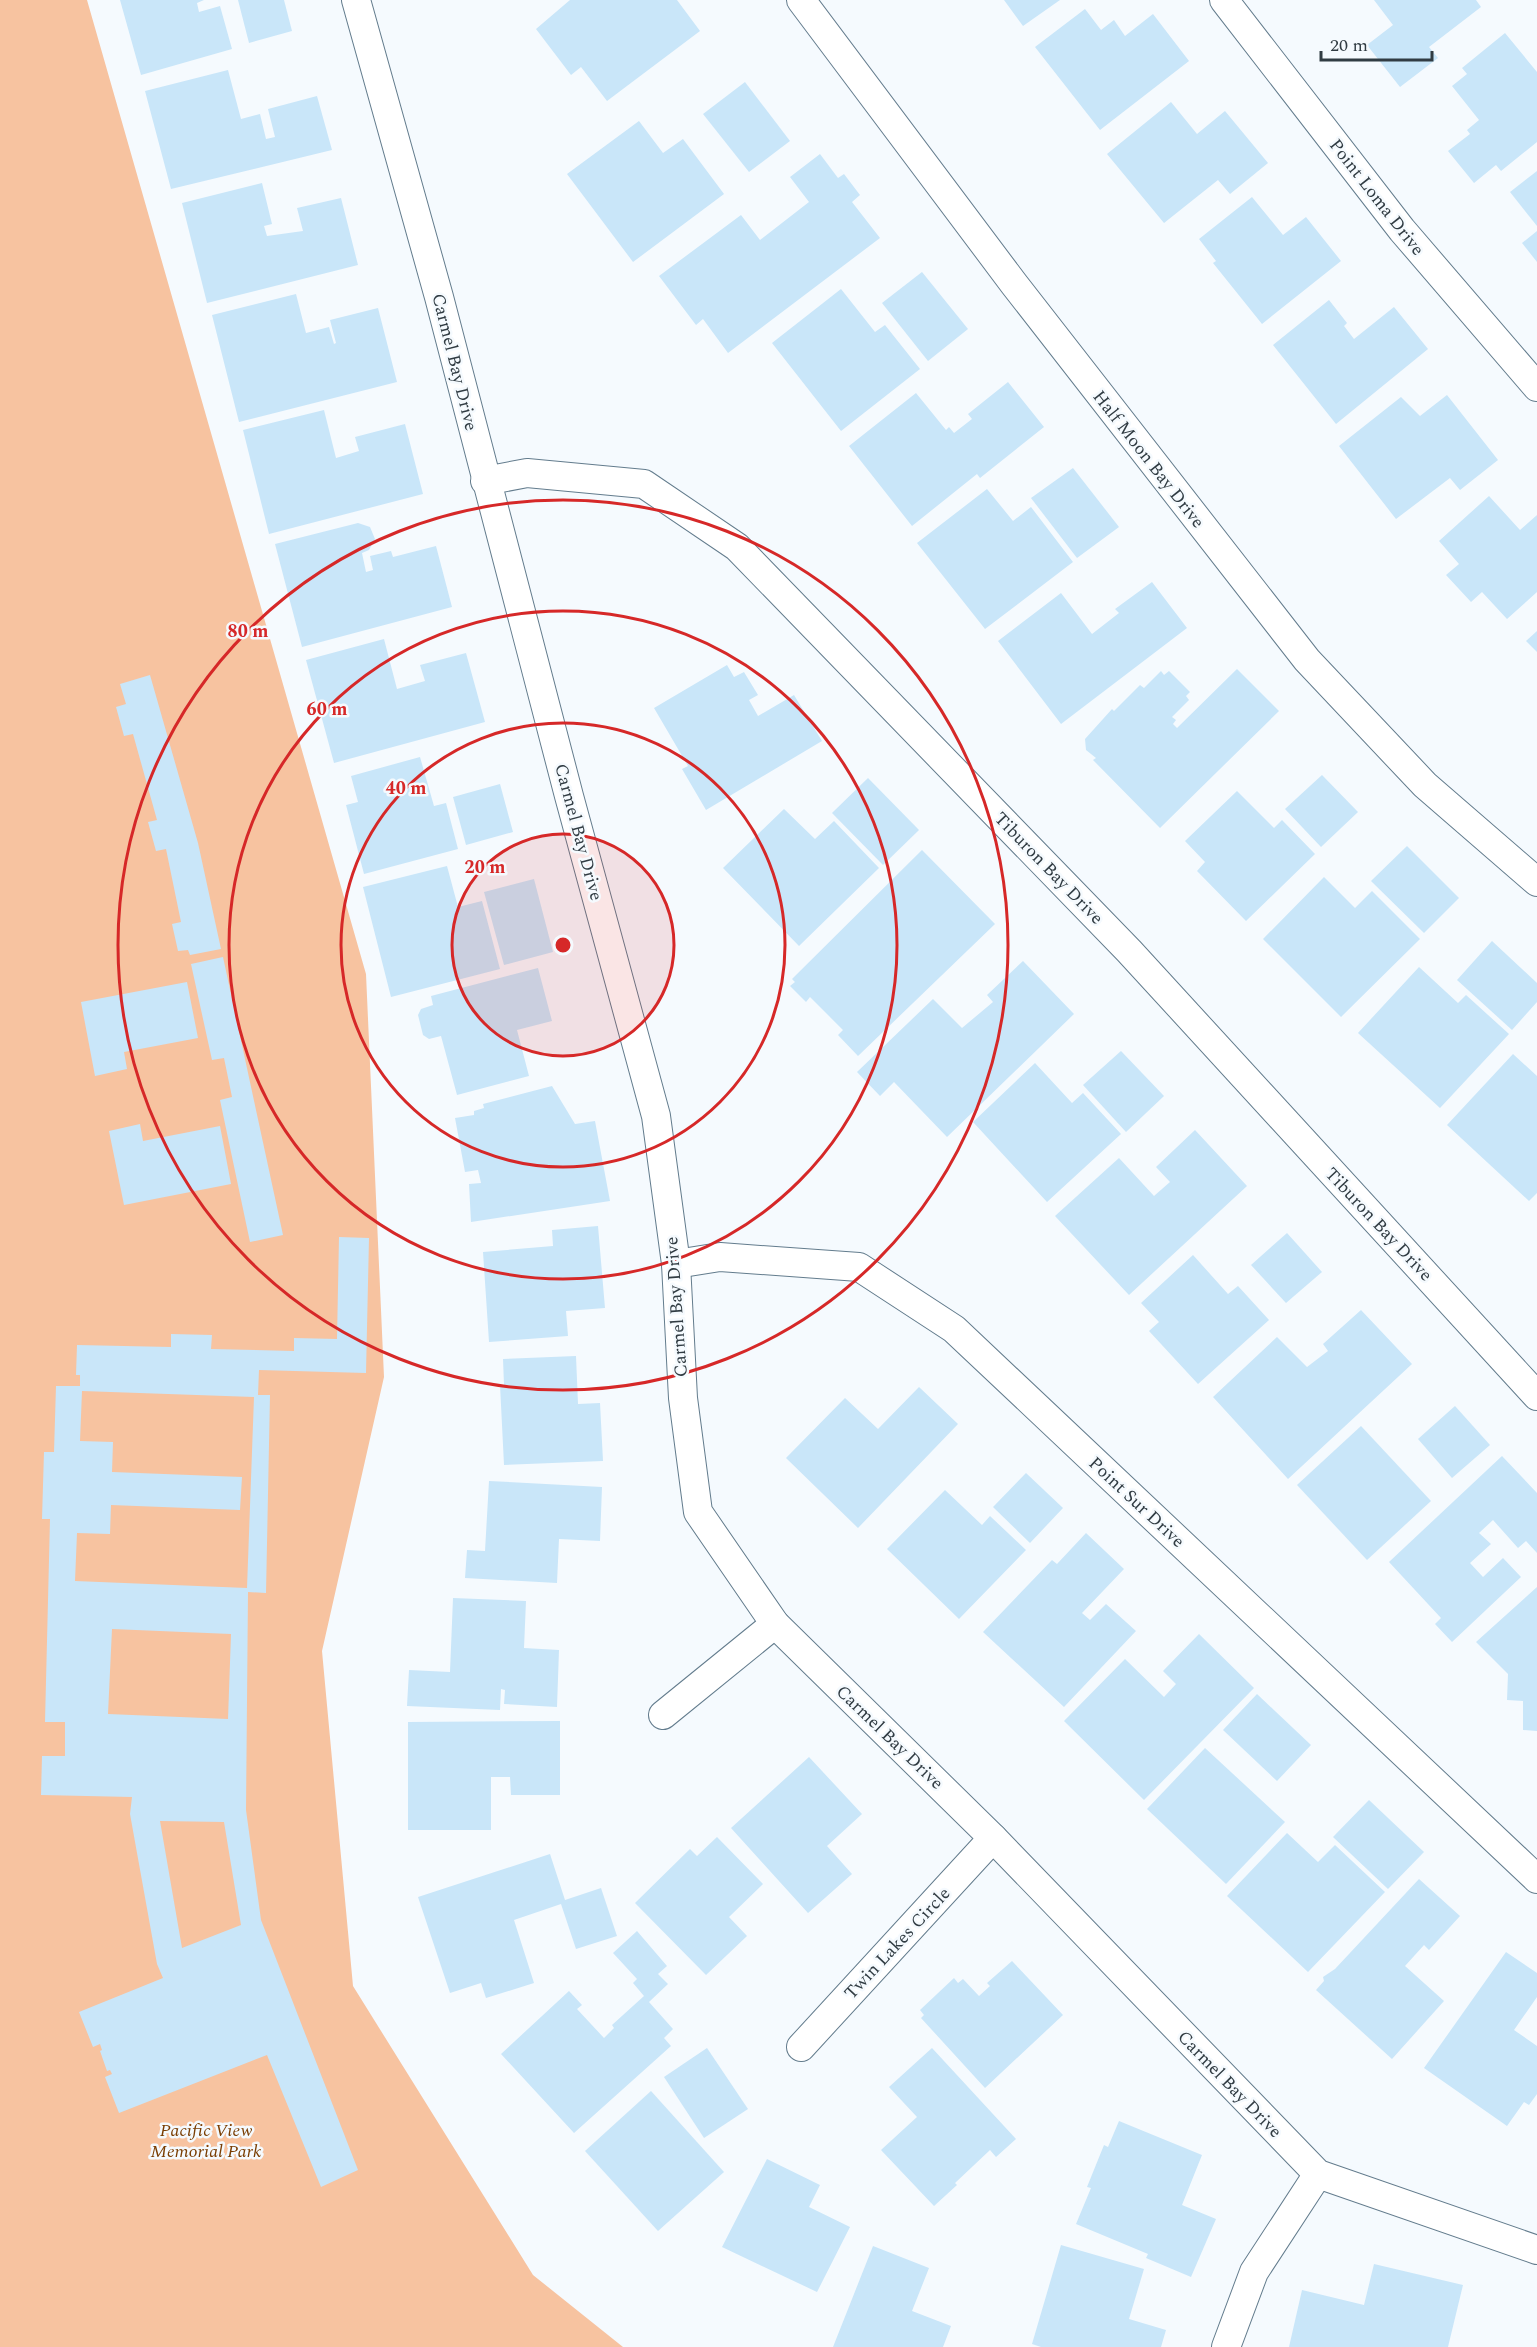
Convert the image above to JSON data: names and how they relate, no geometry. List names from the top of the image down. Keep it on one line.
{"streets":{"street":["Point Loma Drive","Carmel Bay Drive","Half Moon Bay Drive","Tiburon Bay Drive","Point Sur Drive","Twin Lakes Circle"]},"crossings":[["Carmel Bay Drive","Tiburon Bay Drive"],["Carmel Bay Drive","Point Sur Drive"],["Carmel Bay Drive","Twin Lakes Circle"]],"parks":["Pacific View Memorial Park"],"scale_bar":"20 m","rings":["80 m","60 m","40 m","20 m"]}
